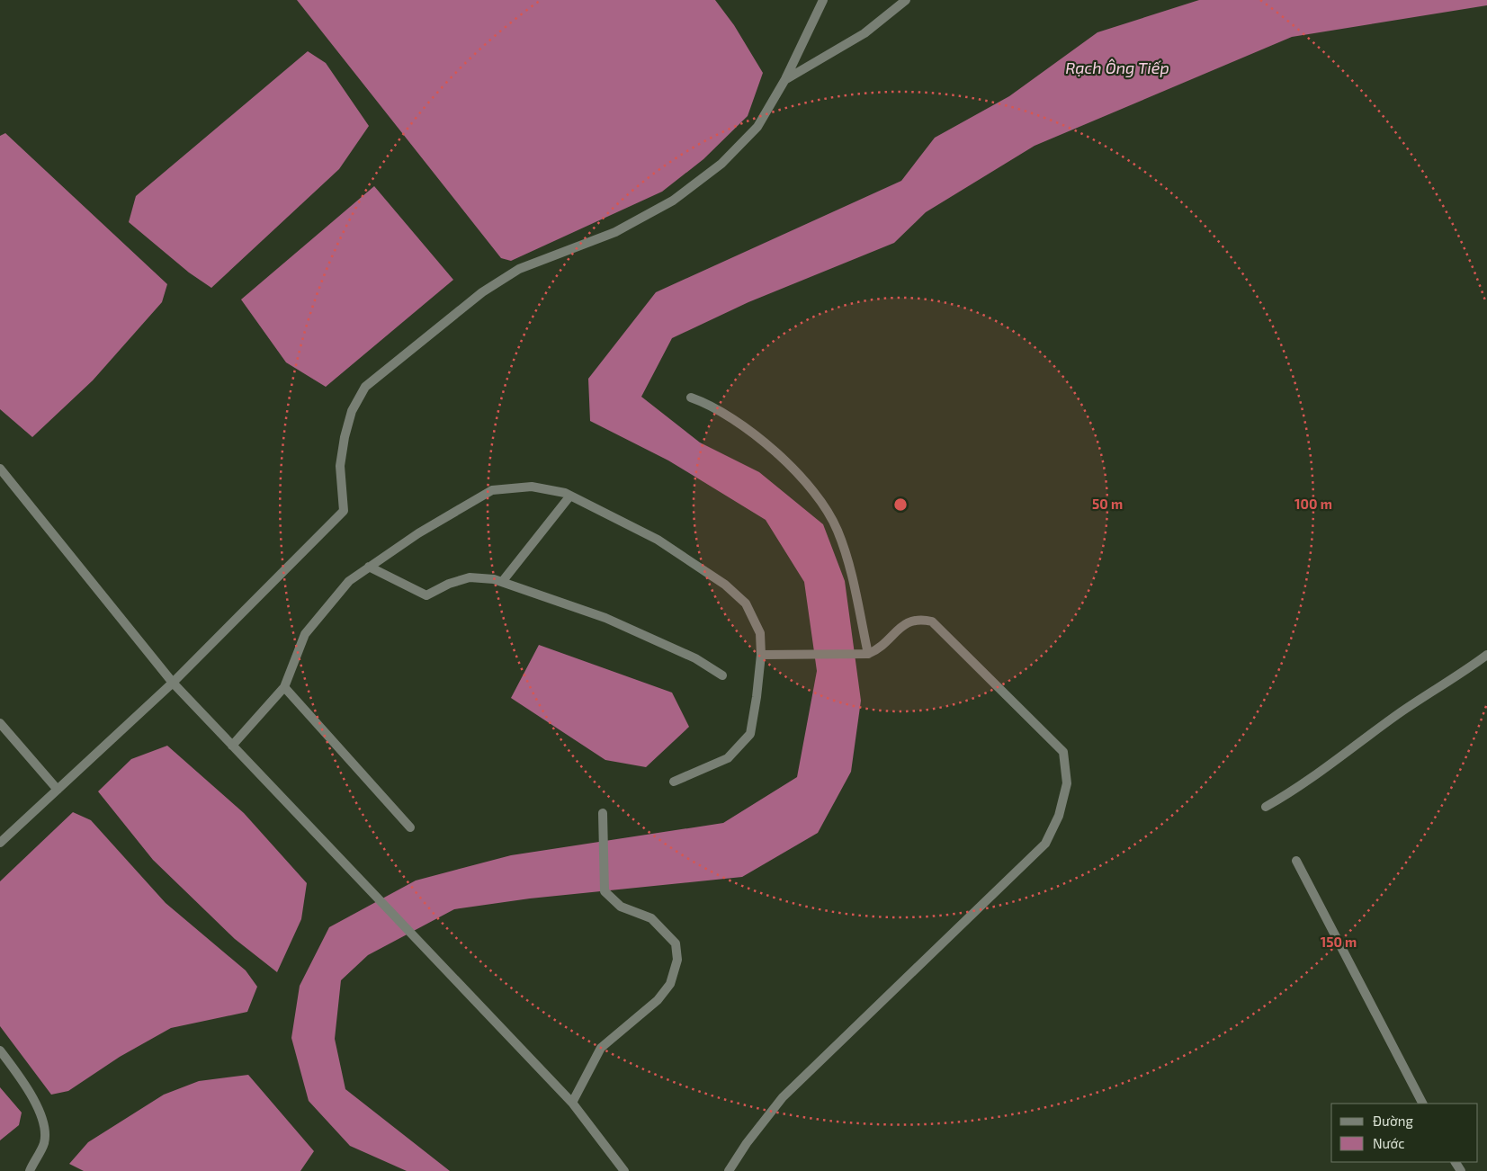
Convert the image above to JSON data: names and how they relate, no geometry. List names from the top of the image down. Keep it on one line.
{"water":["Rạch Ông Tiếp"],"legend":["Đường","Nước"],"rings":["50 m","100 m","150 m"]}
